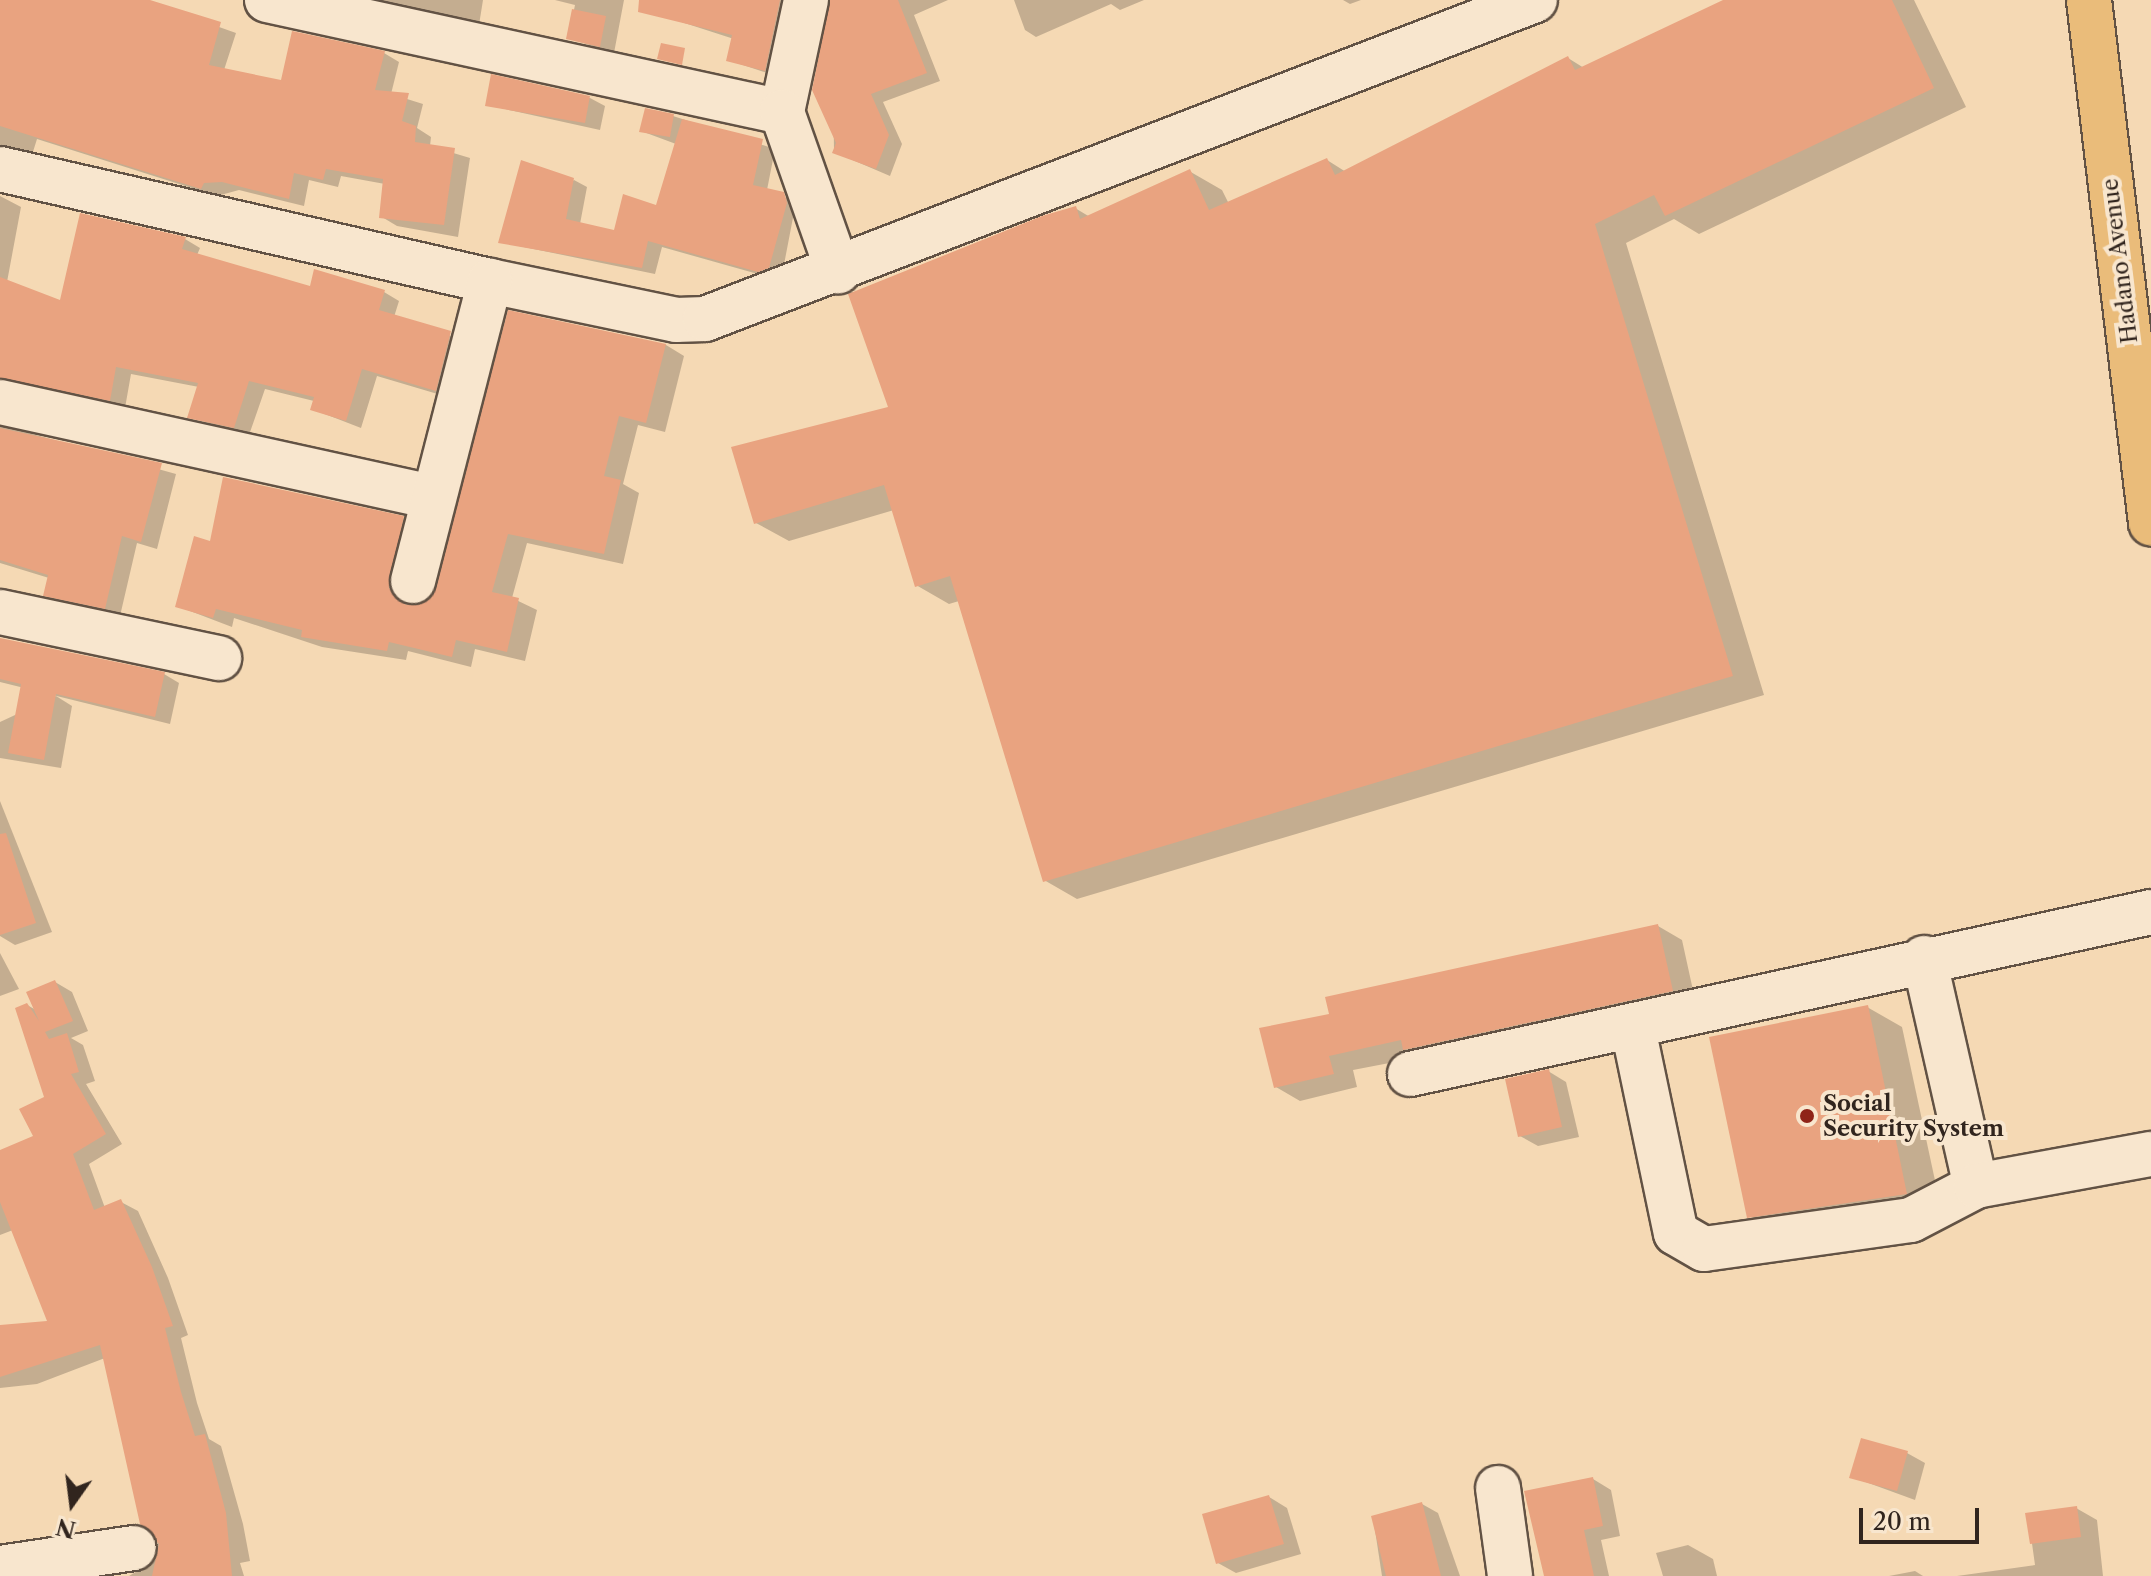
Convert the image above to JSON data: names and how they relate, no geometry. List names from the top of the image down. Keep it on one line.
{"streets":{"main road":["Hadano Avenue"]},"places":["Social Security System"],"scale_bar":"20 m","north":"bottom"}
